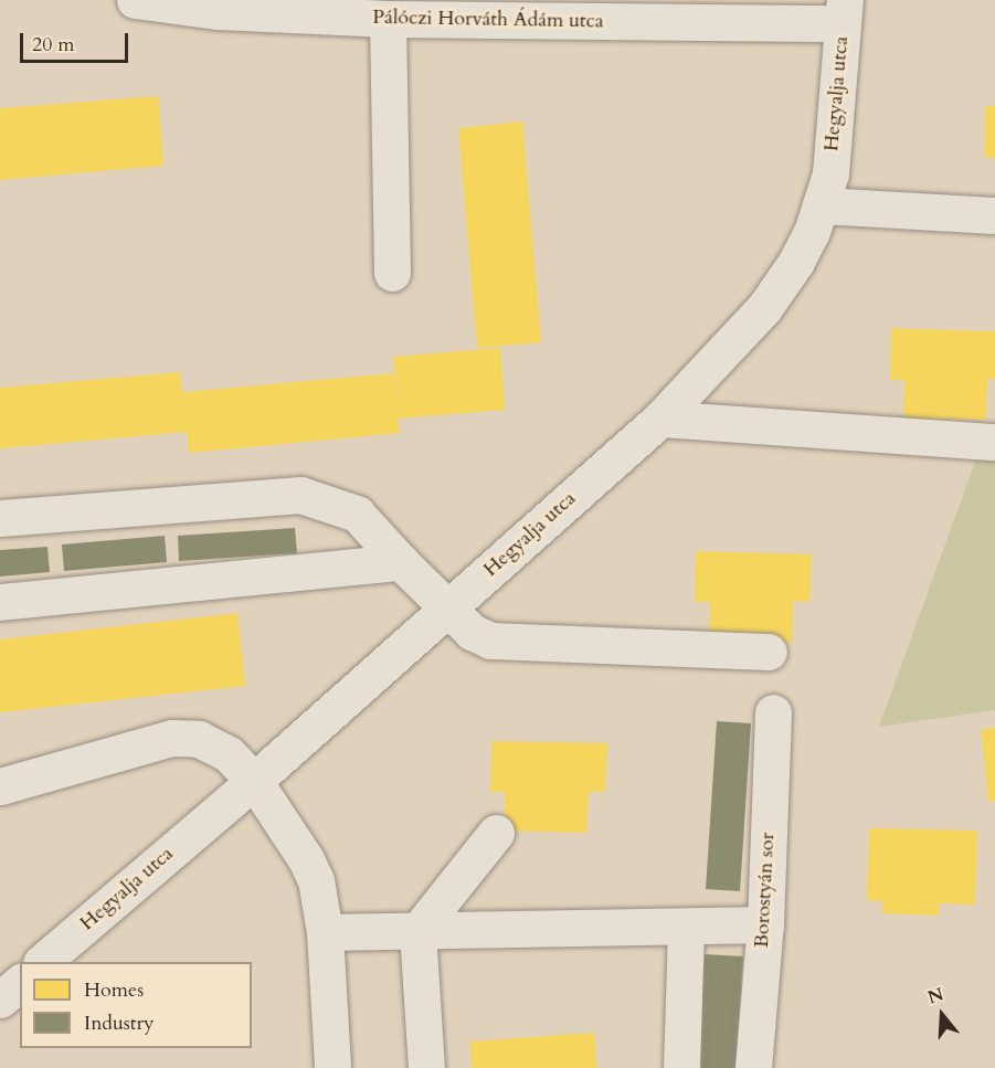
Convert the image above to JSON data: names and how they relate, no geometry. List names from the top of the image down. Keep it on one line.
{"streets":{"street":["Pálóczi Horváth Ádám utca","Hegyalja utca","Borostyán sor"]},"crossings":[["Pálóczi Horváth Ádám utca","Hegyalja utca"]],"legend":["Homes","Industry"],"scale_bar":"20 m","north":"top"}
